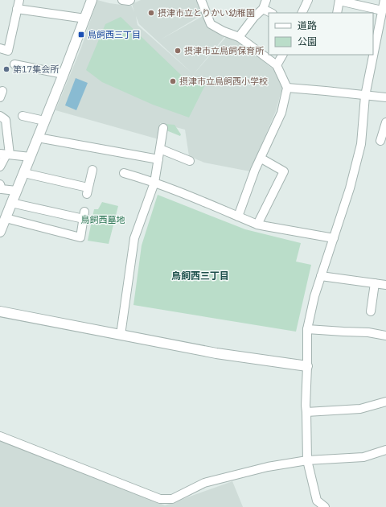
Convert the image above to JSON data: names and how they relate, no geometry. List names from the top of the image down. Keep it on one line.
{"districts":["鳥飼西三丁目"],"parks":["鳥飼西墓地"],"places":{"other":["摂津市立とりかい幼稚園","摂津市立鳥飼保育所","第17集会所","摂津市立鳥飼西小学校"],"transit":["鳥飼西三丁目"]},"legend":["道路","公園"]}
